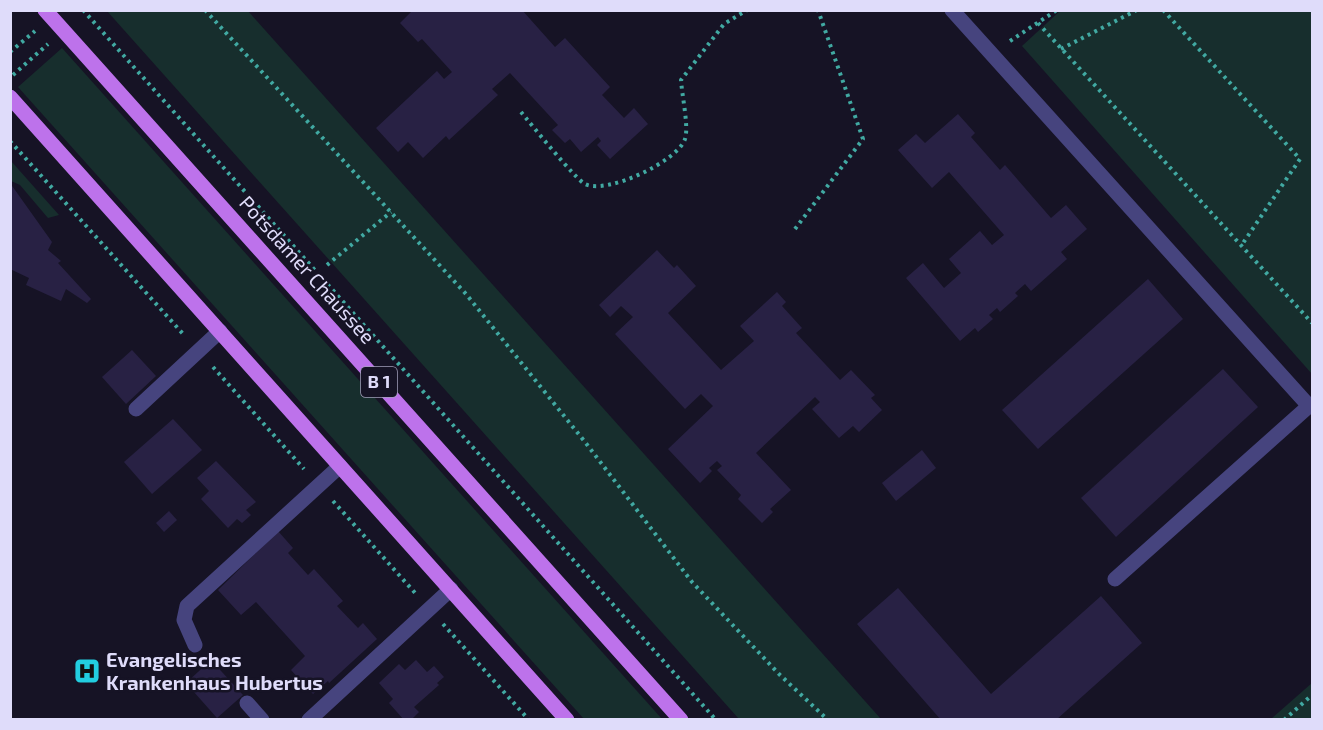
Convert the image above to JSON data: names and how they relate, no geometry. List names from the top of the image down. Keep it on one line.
{"streets":{"main road":["Potsdamer Chaussee","B 1"]},"places":{"hospital":["Evangelisches Krankenhaus Hubertus"]}}
